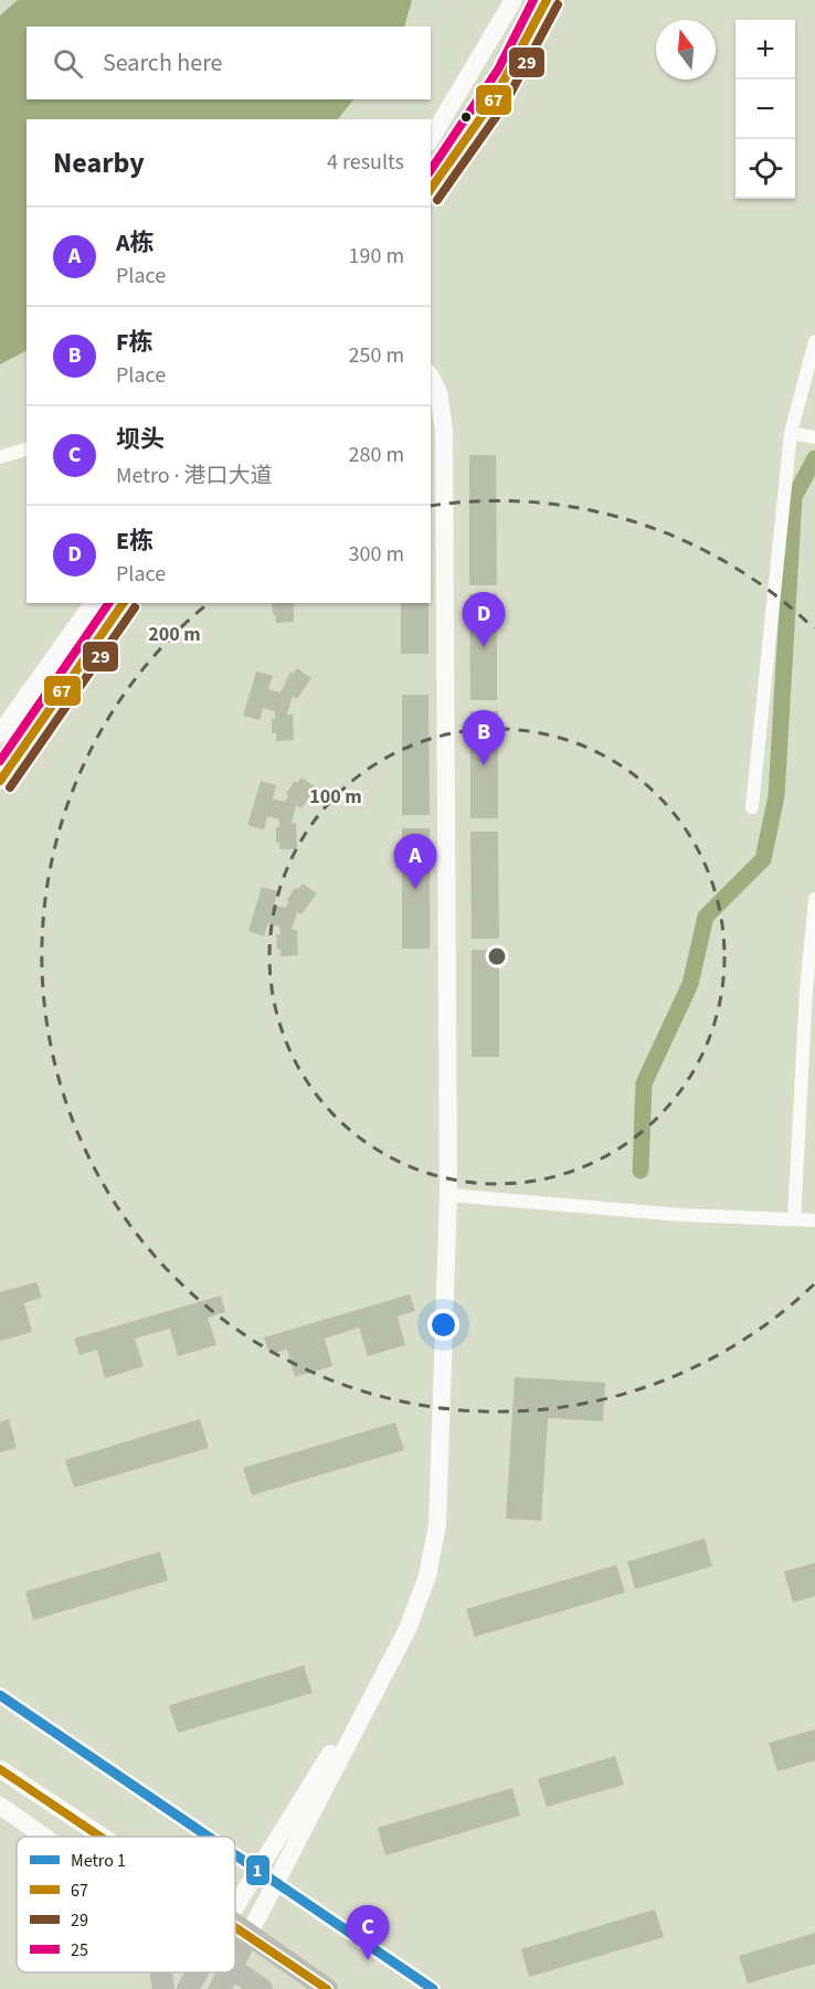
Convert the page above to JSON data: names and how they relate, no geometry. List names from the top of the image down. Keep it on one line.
{"lines":["transit line 67","transit line 25","transit line 29","metro line 1"],"legend":["Metro 1","67","29","25"],"north":"top","page":{"map_buttons":["+","−"],"search":"Search here","heading":["Nearby","4 results"],"list":[{"mark":"A","name":"A栋","note":"Place","value":"190 m"},{"mark":"B","name":"F栋","note":"Place","value":"250 m"},{"mark":"C","name":"坝头","note":"Metro · 港口大道","value":"280 m"},{"mark":"D","name":"E栋","note":"Place","value":"300 m"}],"pins":["D","B","A","C"]},"rings":["200 m","100 m"]}
